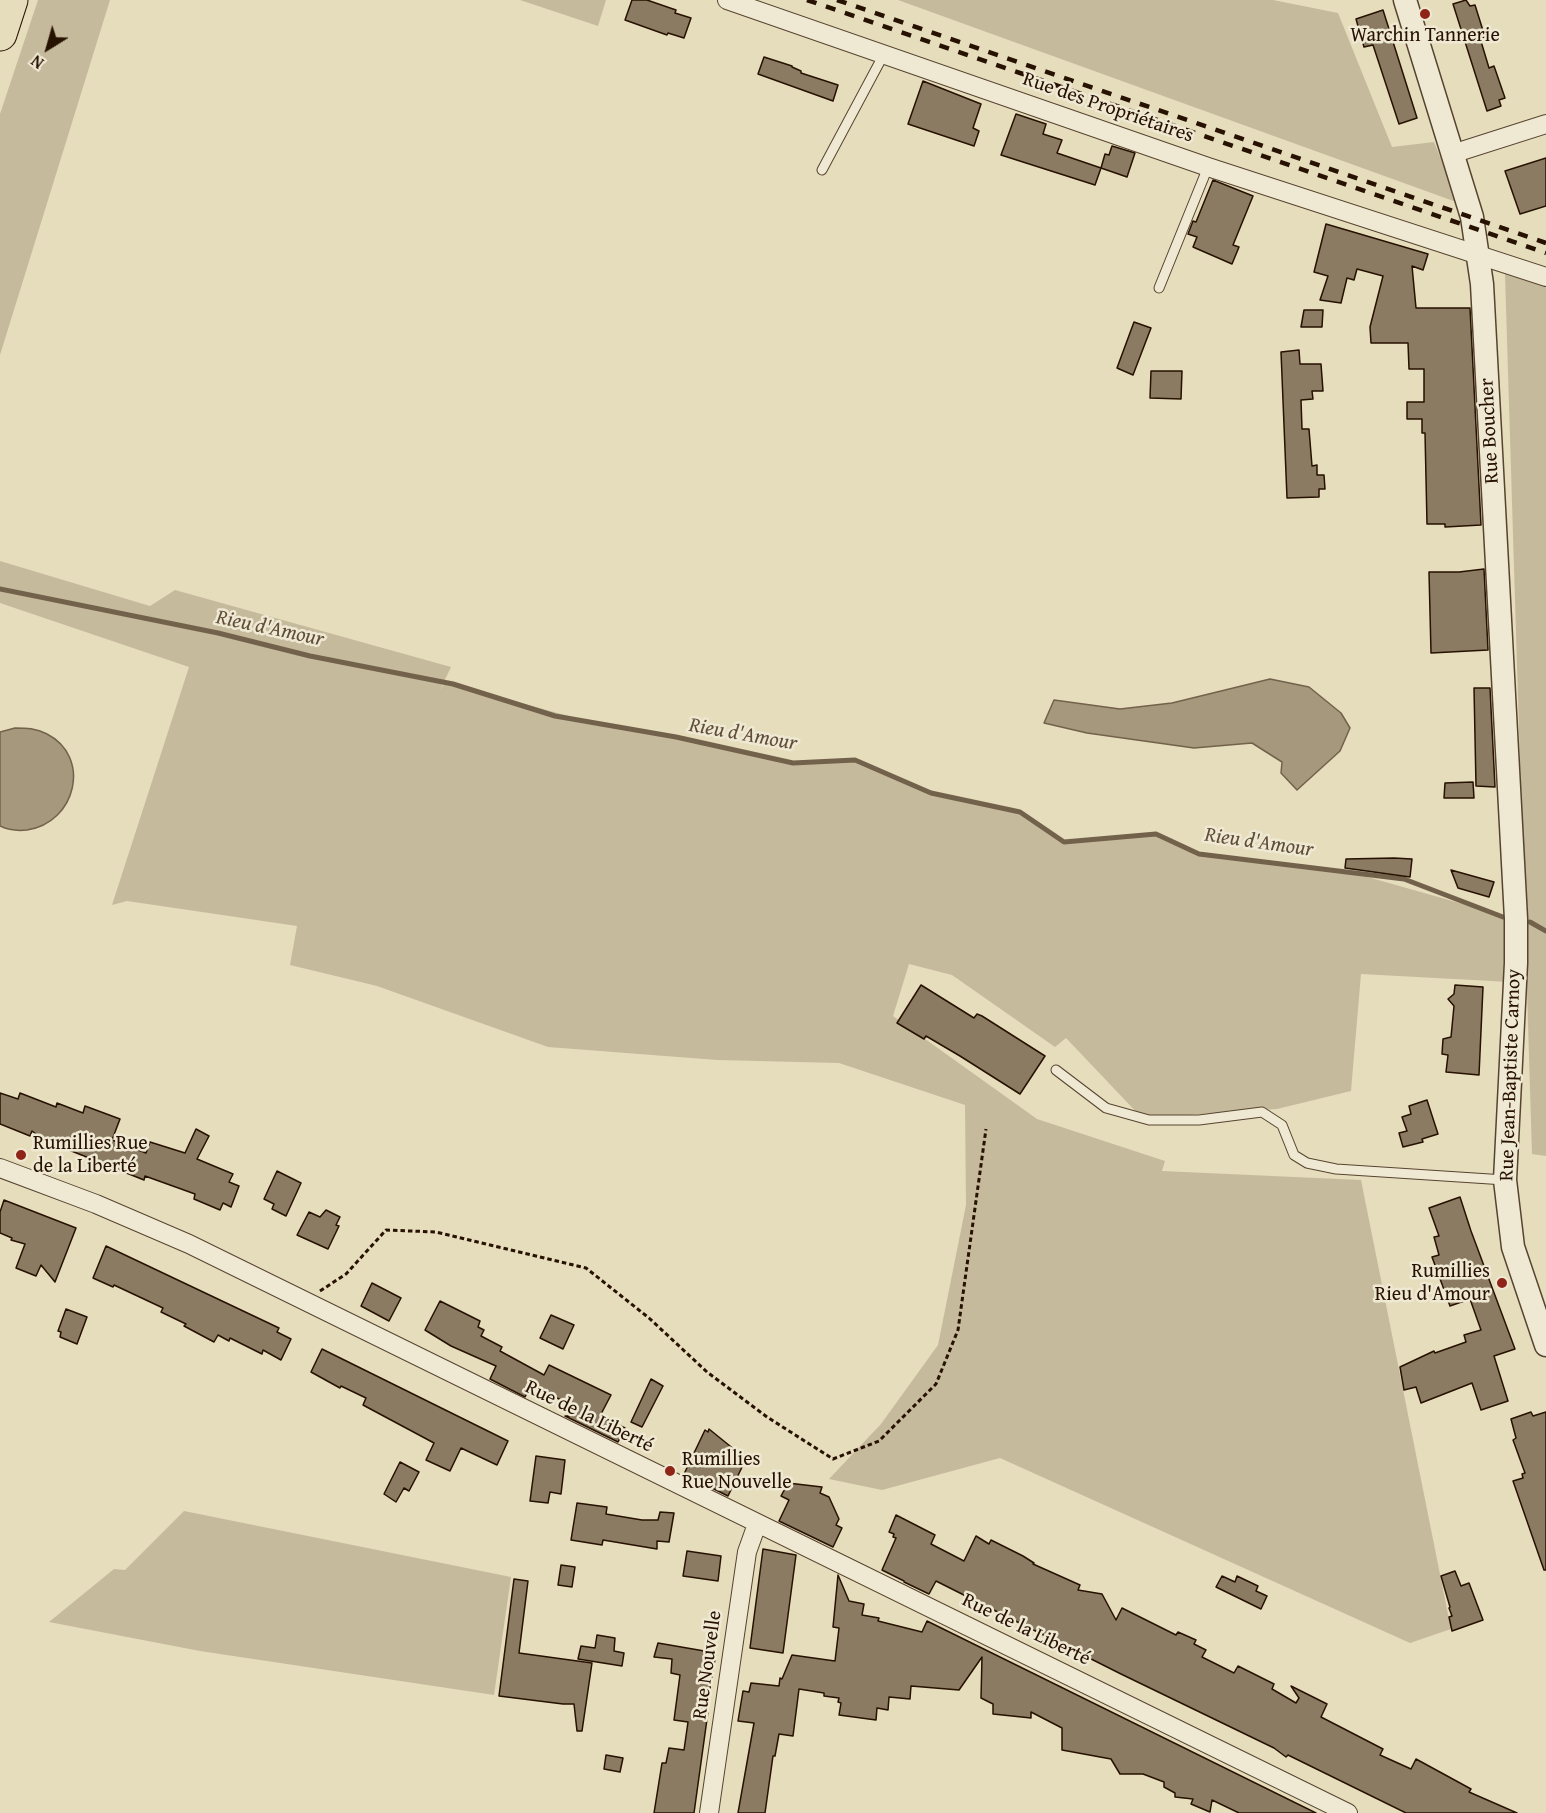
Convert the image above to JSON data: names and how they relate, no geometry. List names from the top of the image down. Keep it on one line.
{"streets":{"street":["Rue des Propriétaires","Rue Boucher","Rue Jean-Baptiste Carnoy","Rue de la Liberté","Rue Nouvelle"]},"crossings":[["Rue des Propriétaires","Rue Boucher"],["Rue Boucher","Rue Jean-Baptiste Carnoy"],["Rue de la Liberté","Rue Nouvelle"]],"water":["Rieu d'Amour"],"places":["Warchin Tannerie","Rumillies Rue de la Liberté","Rumillies Rieu d'Amour","Rumillies Rue Nouvelle"],"north":"bottom left"}
